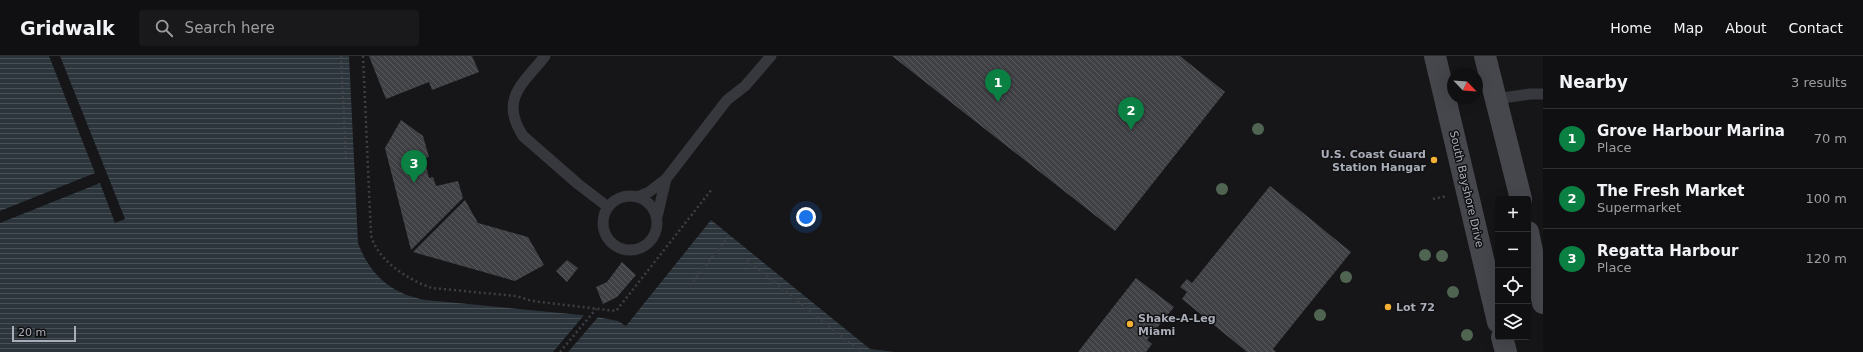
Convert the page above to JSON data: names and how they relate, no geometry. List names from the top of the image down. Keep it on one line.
{"streets":{"main road":["South Bayshore Drive"]},"places":["U.S. Coast Guard Station Hangar","Lot 72","Shake-A-Leg Miami"],"scale_bar":"20 m","north":"bottom right","page":{"header":"Gridwalk","search":"Search here","nav":["Home","Map","About","Contact"],"heading":["Nearby","3 results"],"pins":["1","2","3"],"list":[{"mark":"1","name":"Grove Harbour Marina","note":"Place","value":"70 m"},{"mark":"2","name":"The Fresh Market","note":"Supermarket","value":"100 m"},{"mark":"3","name":"Regatta Harbour","note":"Place","value":"120 m"}],"map_buttons":["+","−"],"scale":"20 m"}}
